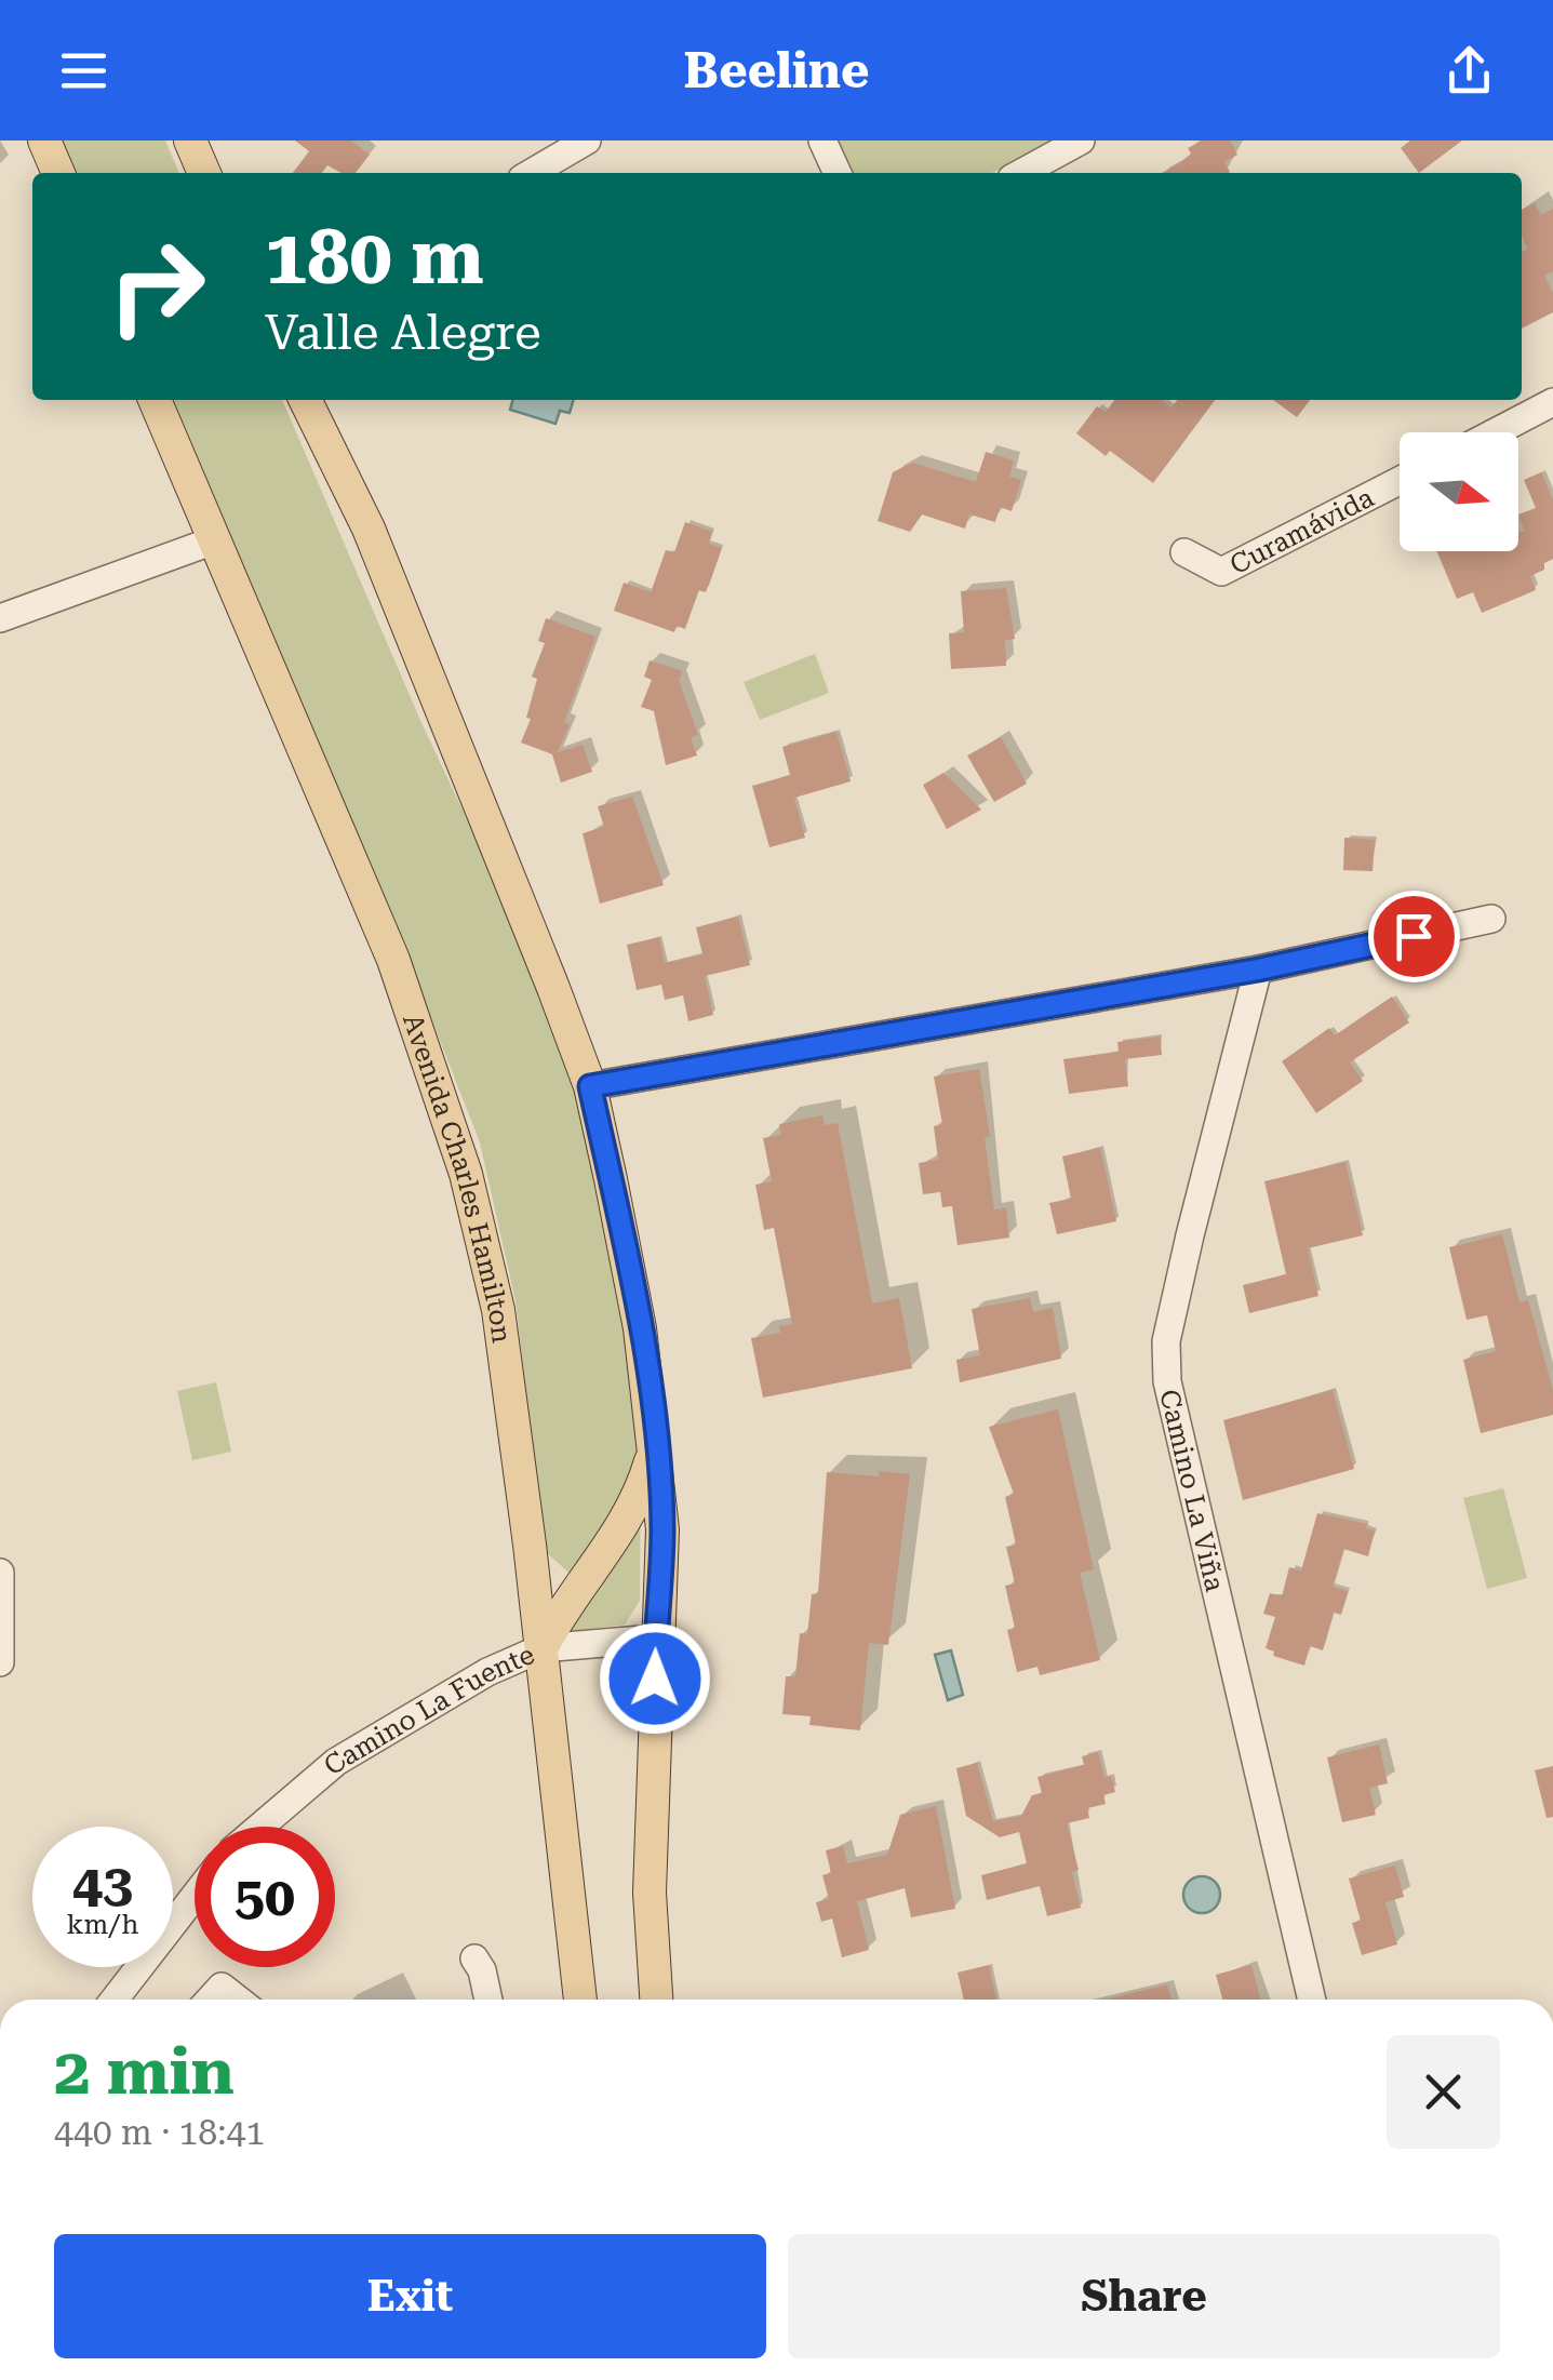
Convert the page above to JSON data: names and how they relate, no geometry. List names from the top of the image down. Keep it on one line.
{"streets":{"main road":["Avenida Charles Hamilton"],"street":["Curamávida","Camino La Viña","Camino La Fuente"]},"crossings":[["Avenida Charles Hamilton","Camino La Fuente"]],"north":"right","page":{"header":"Beeline","turn":["180 m","Valle Alegre"],"speed":"43 km/h","limit":"50","heading":["2 min","440 m · 18:41"],"buttons":["Exit","Share"]}}
